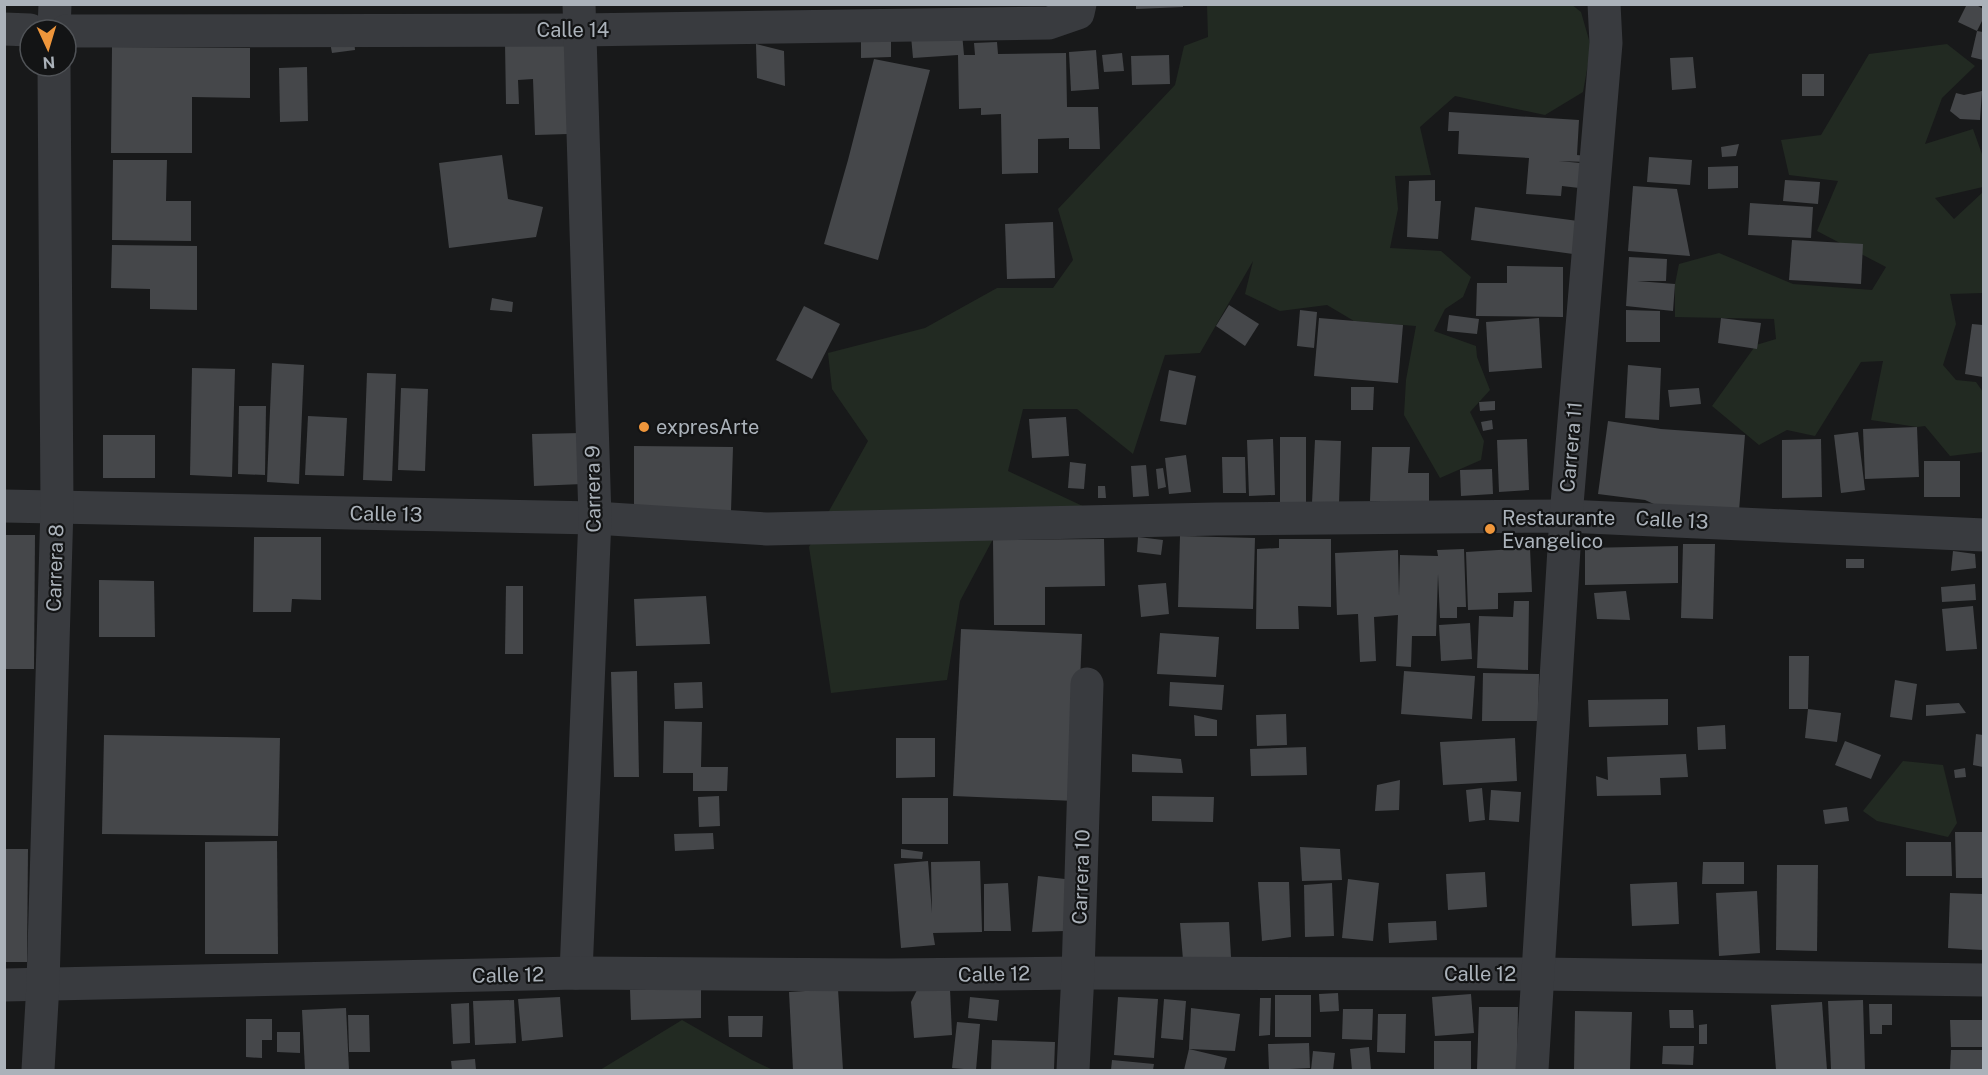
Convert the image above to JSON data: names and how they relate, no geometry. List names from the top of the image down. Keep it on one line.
{"streets":{"street":["Calle 14","Carrera 11","Carrera 9","Calle 13","Carrera 8","Carrera 10","Calle 12"]},"crossings":[["Calle 14","Carrera 9"],["Carrera 11","Calle 13"],["Carrera 11","Calle 12"],["Carrera 9","Calle 13"],["Carrera 9","Calle 12"],["Calle 13","Carrera 8"],["Carrera 8","Calle 12"],["Carrera 10","Calle 12"]],"places":["expresArte","Restaurante Evangelico"],"north":"bottom"}
